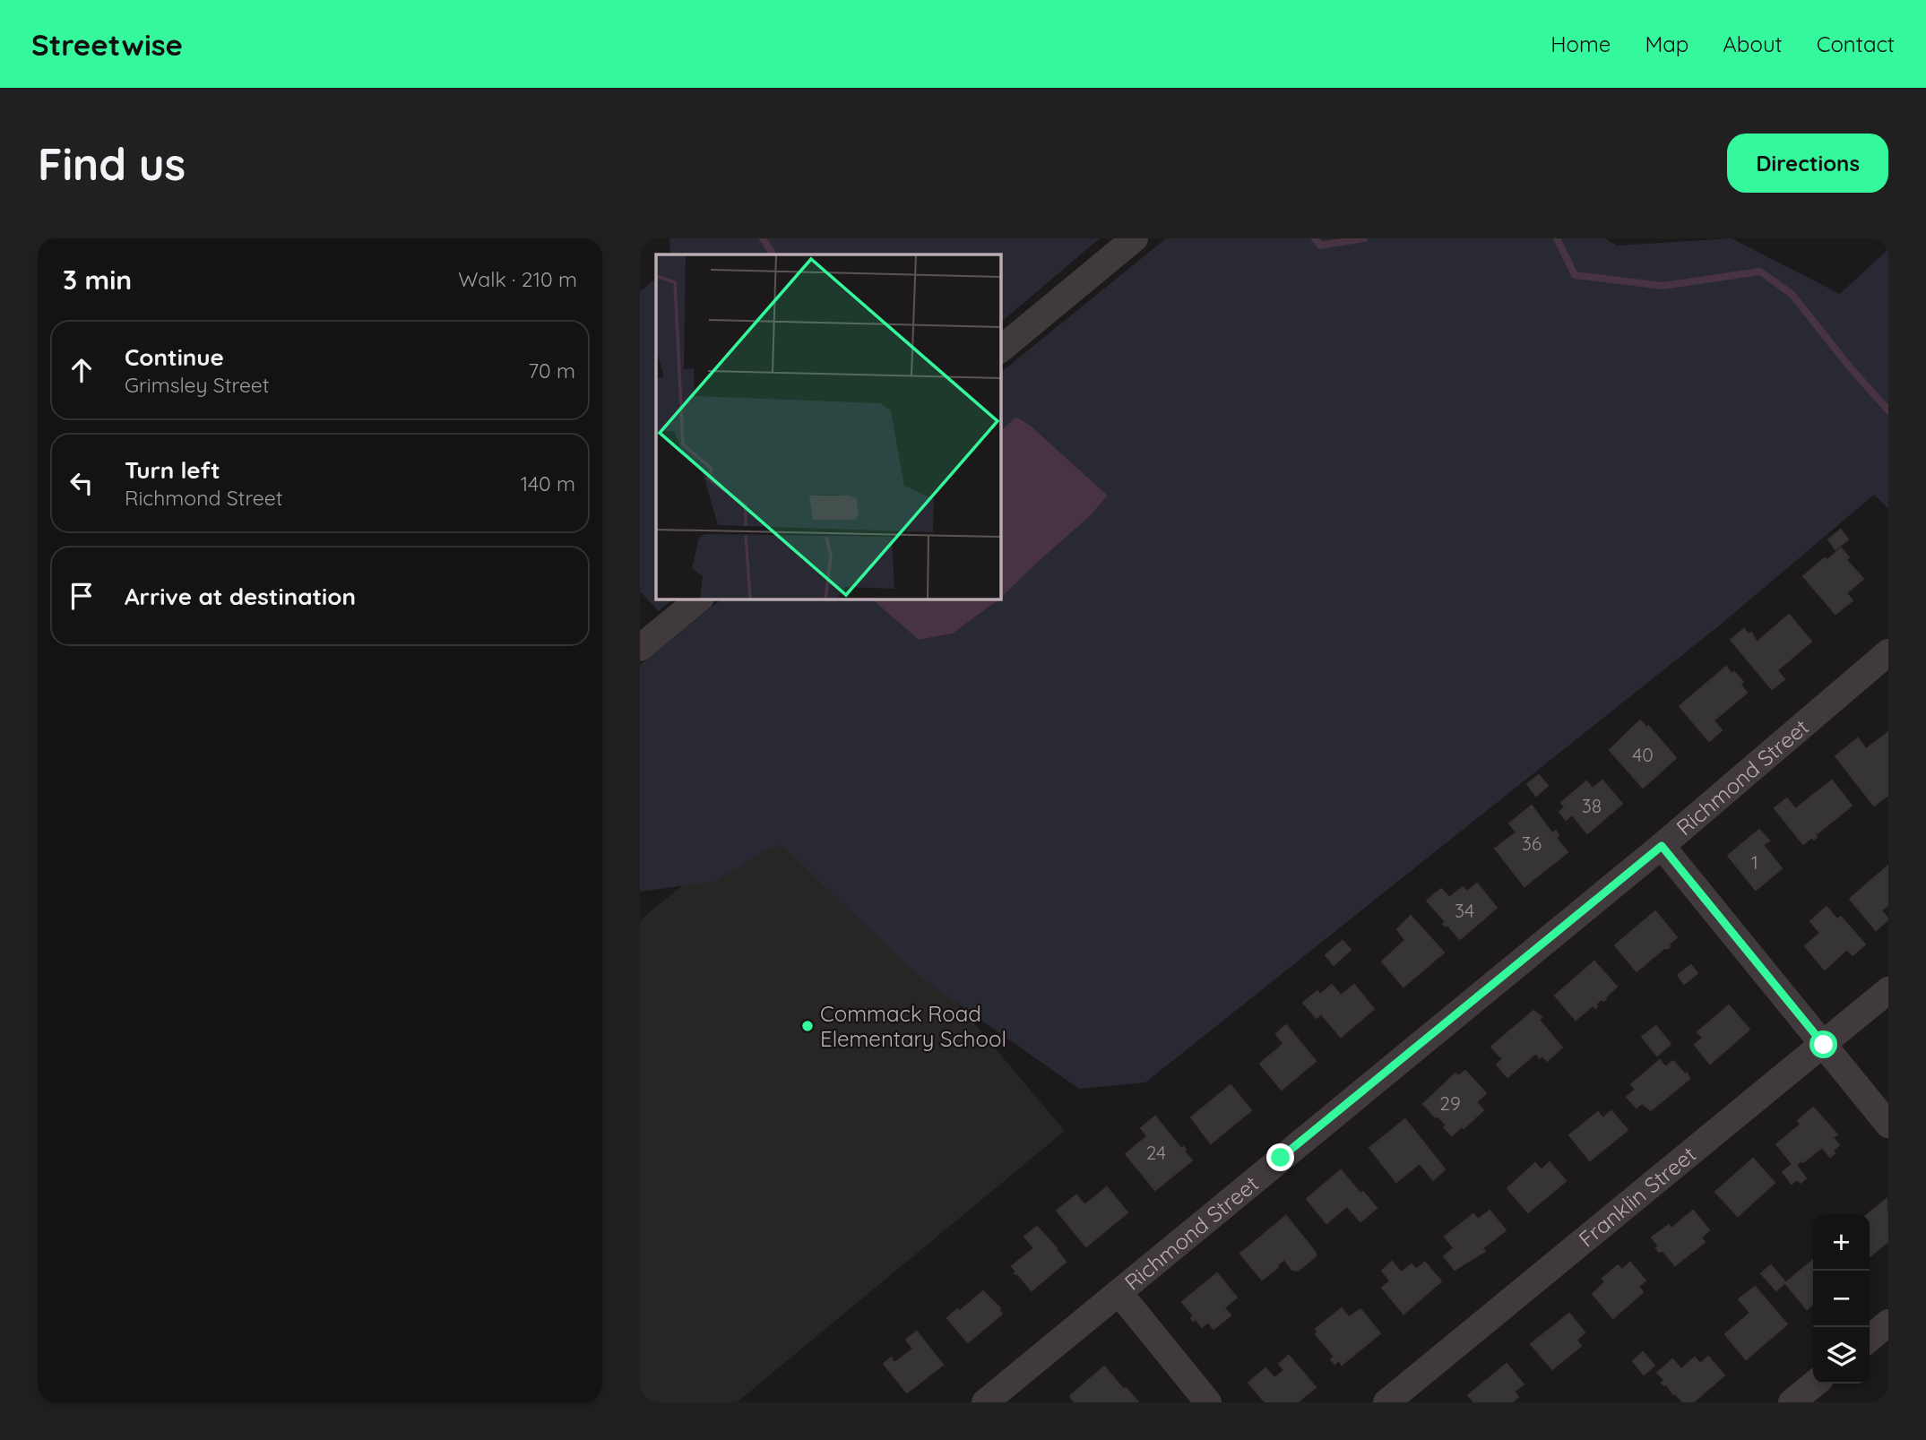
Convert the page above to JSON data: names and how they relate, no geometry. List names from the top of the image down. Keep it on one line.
{"streets":{"street":["Richmond Street","Franklin Street"]},"places":["Commack Road Elementary School"],"house_numbers":["40","38","36","1","34","29","24"],"page":{"header":"Streetwise","nav":["Home","Map","About","Contact"],"buttons":"Directions","title":"Find us","heading":["3 min","Walk · 210 m"],"list":[["Continue","Grimsley Street","70 m"],["Turn left","Richmond Street","140 m"],"Arrive at destination"],"map_buttons":["+","−"]}}
